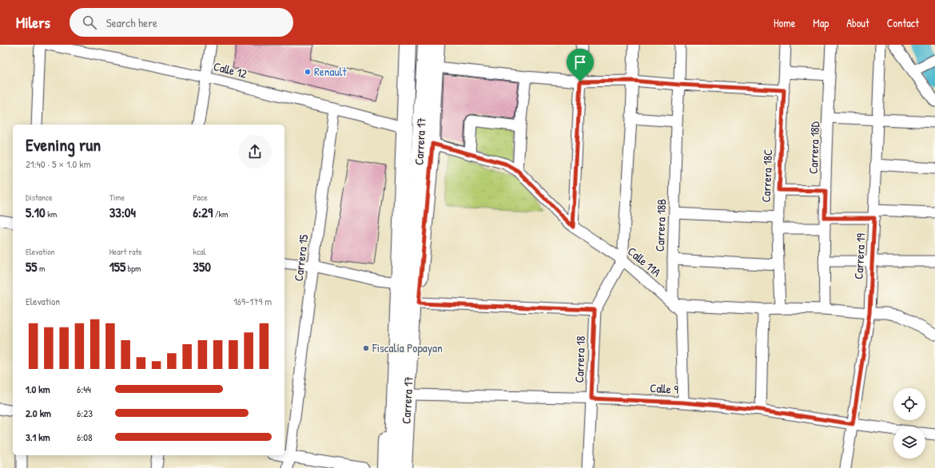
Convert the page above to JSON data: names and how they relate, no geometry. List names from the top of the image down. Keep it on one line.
{"streets":{"main road":["Carrera 17"],"street":["Calle 12","Carrera 18D","Carrera 18C","Carrera 18B","Carrera 19","Carrera 15","Calle 11A","Carrera 18","Calle 9"]},"crossings":[["Calle 12","Carrera 17"],["Calle 12","Carrera 15"],["Carrera 18B","Calle 11A"],["Carrera 19","Calle 9"],["Calle 11A","Carrera 18"],["Carrera 18","Calle 9"]],"places":["Renault","Fiscalía Popayan"],"page":{"header":"Milers","search":"Search here","nav":["Home","Map","About","Contact"],"heading":["Evening run","21:40 · 5 × 1.0 km"],"stats":[["Distance","5.10 km"],["Time","33:04"],["Pace","6:29 /km"],["Elevation","55 m"],["Heart rate","155 bpm"],["kcal","350"]],"chart":["Elevation","169–179 m"],"list":[{"name":"1.0 km","note":"6:44"},{"name":"2.0 km","note":"6:23"},{"name":"3.1 km","note":"6:08"}]}}
